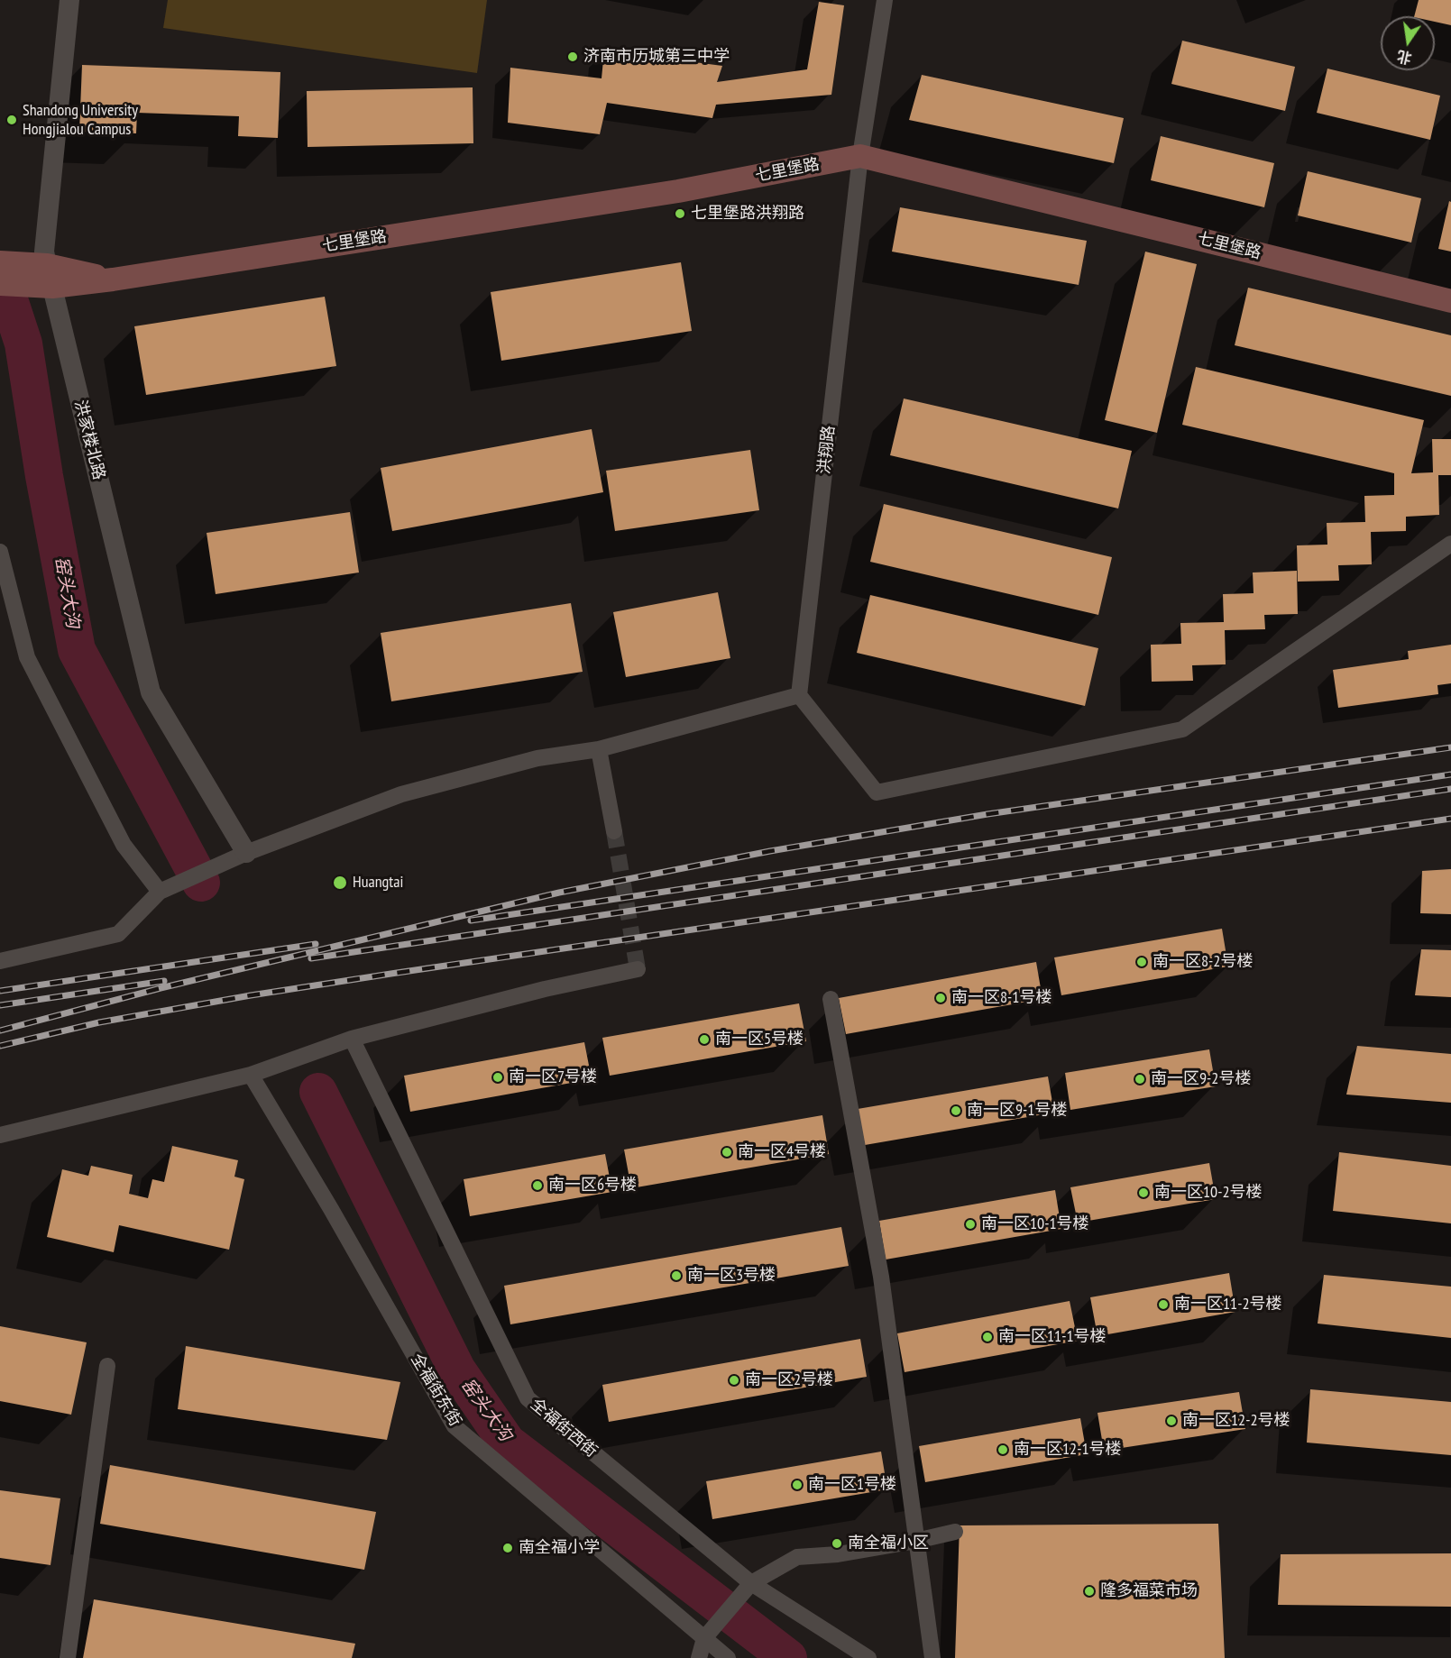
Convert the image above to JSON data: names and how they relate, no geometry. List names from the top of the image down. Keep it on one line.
{"streets":{"main road":["七里堡路"],"street":["洪家楼北路","洪翔路","全福街东街","全福街西街"]},"crossings":[["七里堡路","洪家楼北路"],["七里堡路","洪翔路"]],"water":["窑头大沟"],"places":["济南市历城第三中学","Shandong University Hongjialou Campus","七里堡路洪翔路","Huangtai","南一区8-2号楼","南一区8-1号楼","南一区5号楼","南一区7号楼","南一区9-2号楼","南一区9-1号楼","南一区4号楼","南一区6号楼","南一区10-2号楼","南一区10-1号楼","南一区3号楼","南一区11-2号楼","南一区11-1号楼","南一区2号楼","南一区12-2号楼","南一区12-1号楼","南一区1号楼","南全福小区","南全福小学","隆多福菜市场"],"north":"bottom"}
